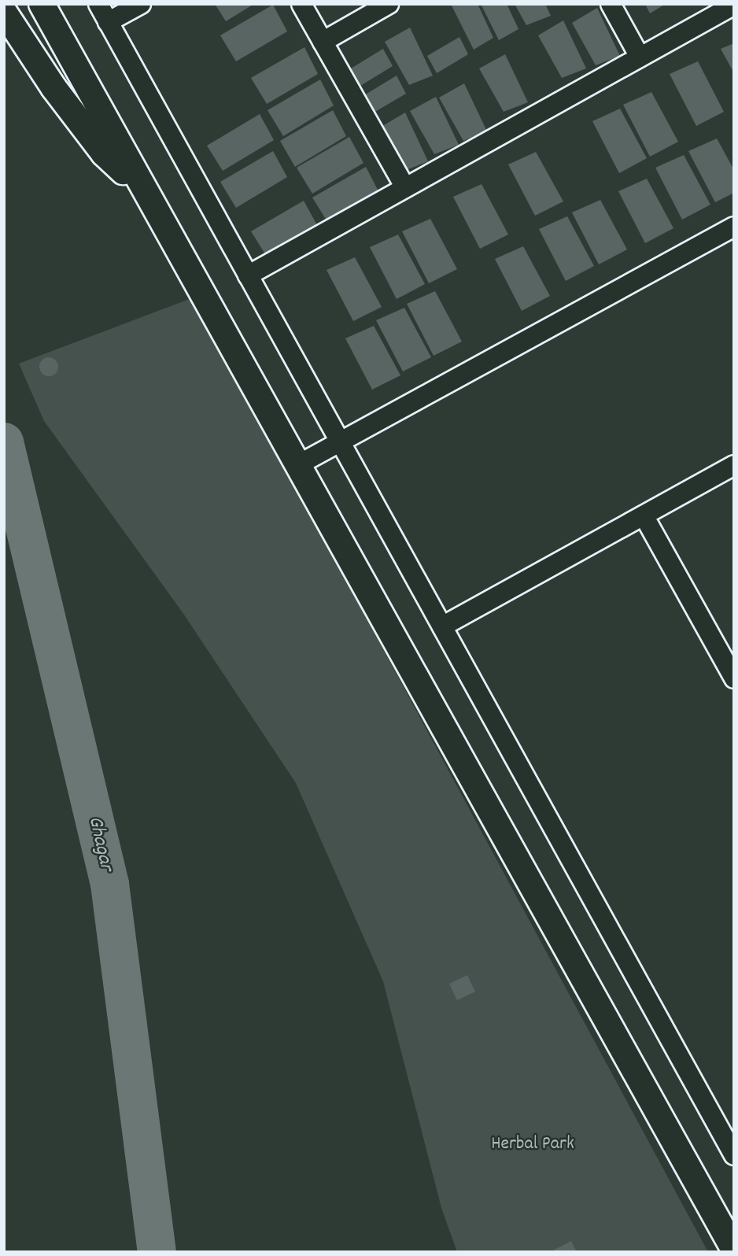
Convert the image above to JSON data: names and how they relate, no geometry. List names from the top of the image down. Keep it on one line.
{"water":["Ghagar"],"parks":["Herbal Park"]}
